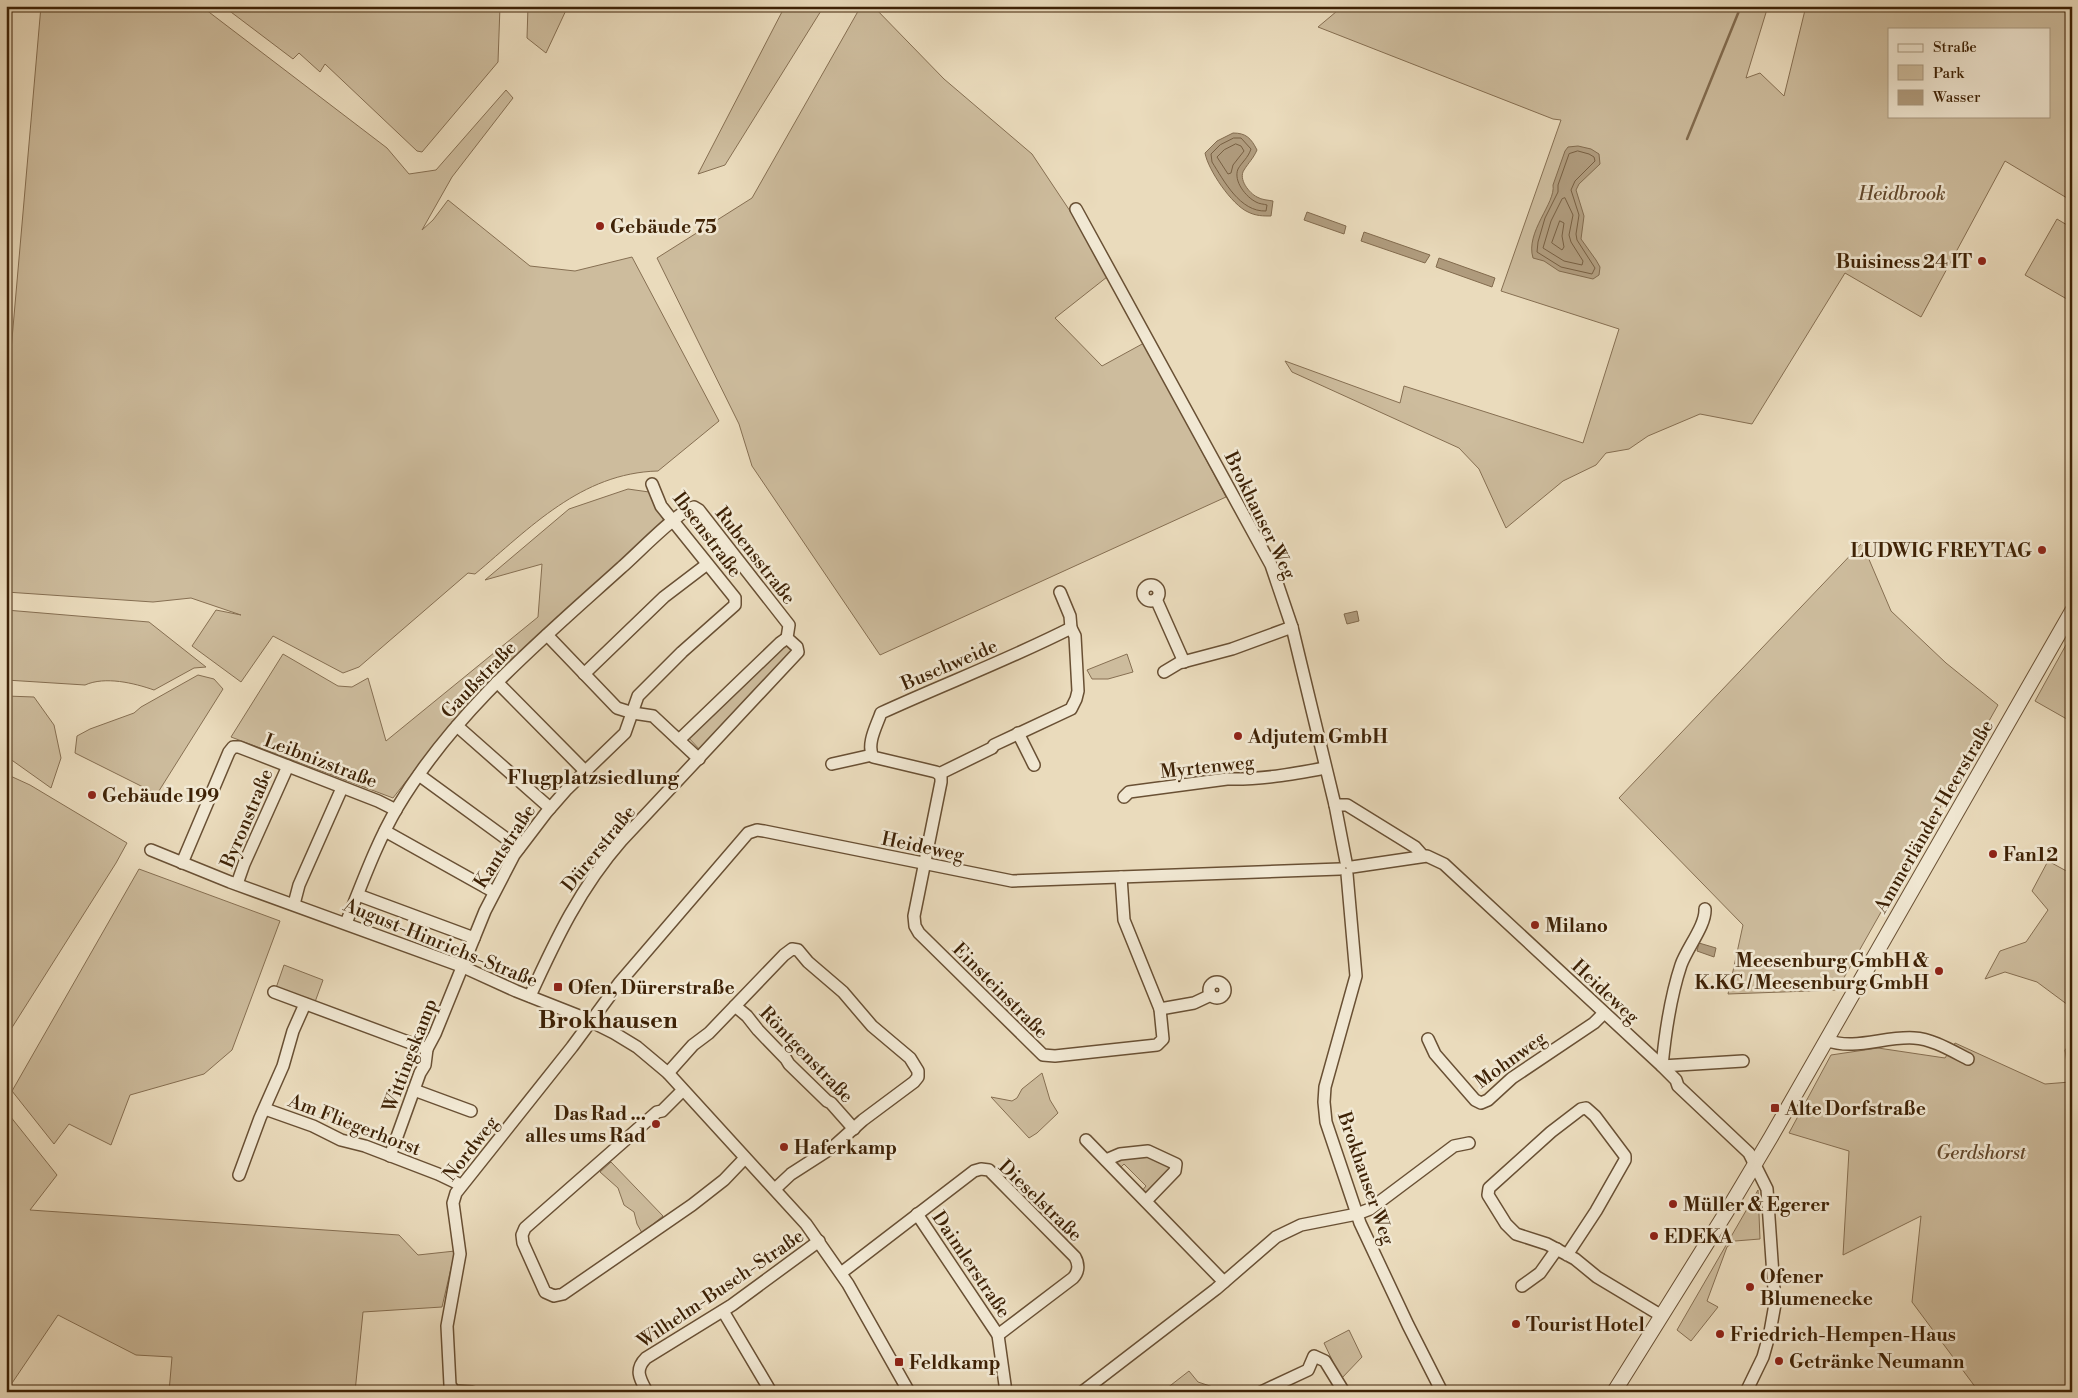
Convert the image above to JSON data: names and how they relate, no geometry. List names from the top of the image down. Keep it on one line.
{"streets":{"street":["Brokhauser Weg","Ibsenstraße","Rubensstraße","Buschweide","Gaußstraße","Leibnizstraße","Myrtenweg","Ammerländer Heerstraße","Byronstraße","Kantstraße","Heideweg","Dürerstraße","August-Hinrichs-Straße","Einsteinstraße","Röntgenstraße","Wittingskamp","Mohnweg","Am Fliegerhorst","Nordweg","Dieselstraße","Daimlerstraße","Wilhelm-Busch-Straße"]},"crossings":[["Brokhauser Weg","Myrtenweg"],["Brokhauser Weg","Heideweg"],["Ibsenstraße","Gaußstraße"],["Ibsenstraße","Kantstraße"],["Rubensstraße","Gaußstraße"],["Rubensstraße","Dürerstraße"],["Gaußstraße","Leibnizstraße"],["Gaußstraße","August-Hinrichs-Straße"],["Leibnizstraße","Byronstraße"],["Leibnizstraße","August-Hinrichs-Straße"],["Ammerländer Heerstraße","Heideweg"],["Byronstraße","August-Hinrichs-Straße"],["Kantstraße","August-Hinrichs-Straße"],["Kantstraße","Wittingskamp"],["Heideweg","August-Hinrichs-Straße"],["Heideweg","Einsteinstraße"],["Heideweg","Mohnweg"],["Heideweg","Nordweg"],["Dürerstraße","August-Hinrichs-Straße"],["August-Hinrichs-Straße","Wittingskamp"],["August-Hinrichs-Straße","Nordweg"],["August-Hinrichs-Straße","Dieselstraße"],["August-Hinrichs-Straße","Wilhelm-Busch-Straße"],["Wittingskamp","Am Fliegerhorst"],["Am Fliegerhorst","Nordweg"],["Dieselstraße","Daimlerstraße"]],"districts":["Flugplatzsiedlung","Brokhausen"],"parks":["Heidbrook","Gerdshorst"],"places":{"other":["Gebäude 75","Buisiness 24 IT","LUDWIG FREYTAG","Adjutem GmbH","Gebäude 199","Fan12","Milano","Meesenburg GmbH & K.KG / Meesenburg GmbH","Das Rad ... alles ums Rad","Haferkamp","Müller & Egerer","EDEKA","Ofener Blumenecke","Tourist Hotel","Friedrich-Hempen-Haus","Getränke Neumann"],"transit":["Ofen, Dürerstraße","Alte Dorfstraße","Feldkamp"]},"legend":["Straße","Park","Wasser"]}
